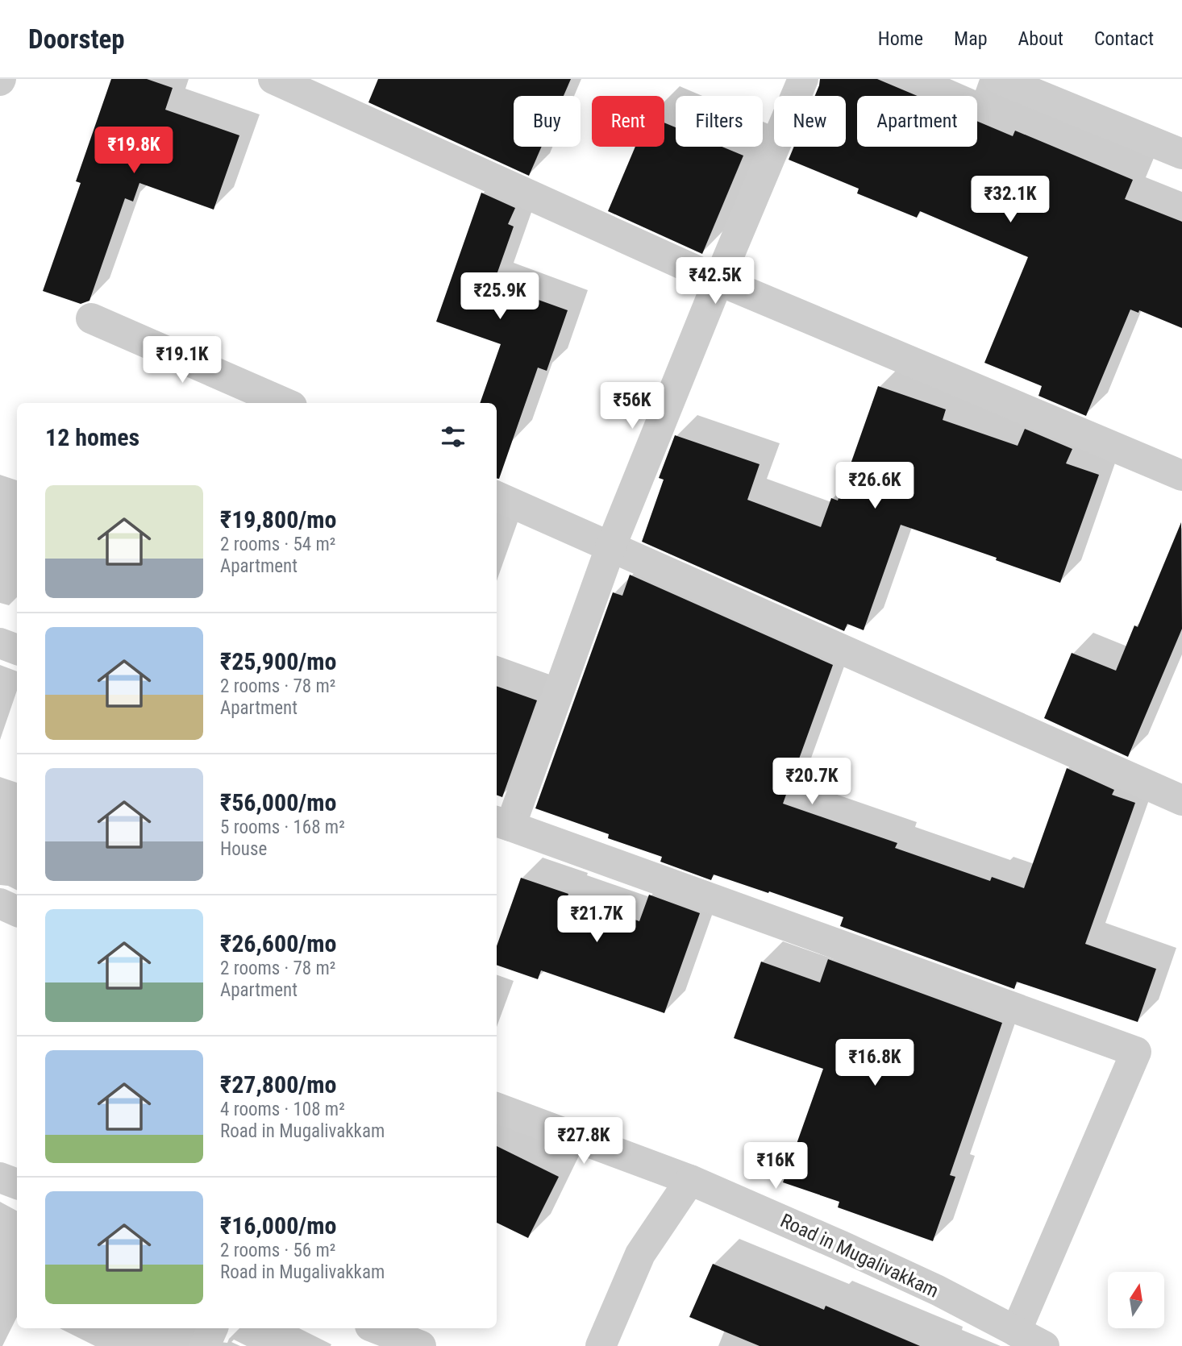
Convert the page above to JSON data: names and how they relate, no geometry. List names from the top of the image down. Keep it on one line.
{"streets":{"street":["Road in Mugalivakkam"]},"north":"top","page":{"header":"Doorstep","nav":["Home","Map","About","Contact"],"chip":["Buy","Rent","Filters","New","Apartment"],"price":["₹19.8K","₹32.1K","₹42.5K","₹25.9K","₹19.1K","₹56K","₹26.6K","₹20.7K","₹21.7K","₹16.8K","₹27.8K","₹16K"],"heading":"12 homes","list":[{"name":"₹19,800/mo","note":"2 rooms · 54 m² · Apartment"},{"name":"₹25,900/mo","note":"2 rooms · 78 m² · Apartment"},{"name":"₹56,000/mo","note":"5 rooms · 168 m² · House"},{"name":"₹26,600/mo","note":"2 rooms · 78 m² · Apartment"},{"name":"₹27,800/mo","note":"4 rooms · 108 m² · Road in Mugalivakkam"},{"name":"₹16,000/mo","note":"2 rooms · 56 m² · Road in Mugalivakkam"}]}}
